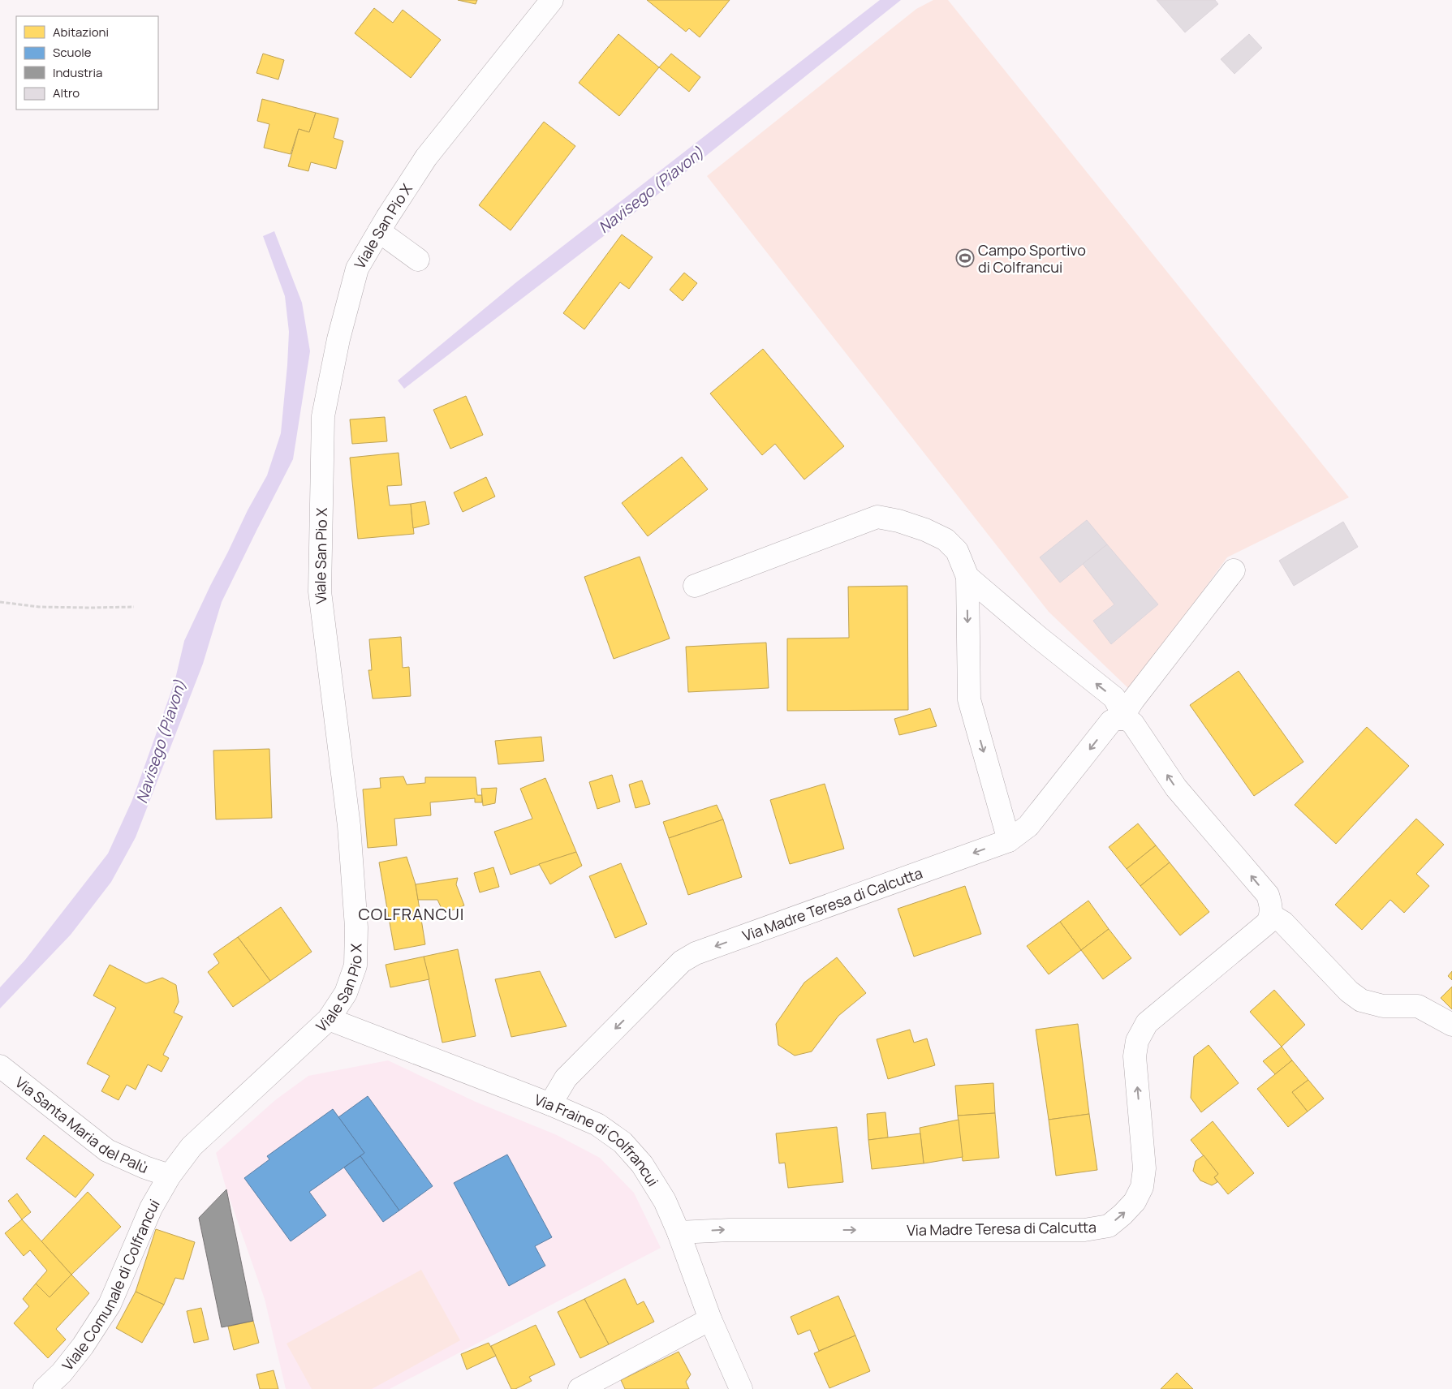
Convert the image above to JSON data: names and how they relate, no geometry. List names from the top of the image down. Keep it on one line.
{"streets":{"street":["Viale San Pio X","Via Madre Teresa di Calcutta","Via Santa Maria del Palù","Via Fraine di Colfrancui","Viale Comunale di Colfrancui"]},"crossings":[["Viale San Pio X","Via Santa Maria del Palù"],["Viale San Pio X","Via Fraine di Colfrancui"],["Viale San Pio X","Viale Comunale di Colfrancui"],["Via Madre Teresa di Calcutta","Via Fraine di Colfrancui"],["Via Santa Maria del Palù","Viale Comunale di Colfrancui"]],"districts":["COLFRANCUI"],"water":["Navisego (Piavon)"],"places":{"sports":["Campo Sportivo di Colfrancui"]},"legend":["Abitazioni","Scuole","Industria","Altro"]}
